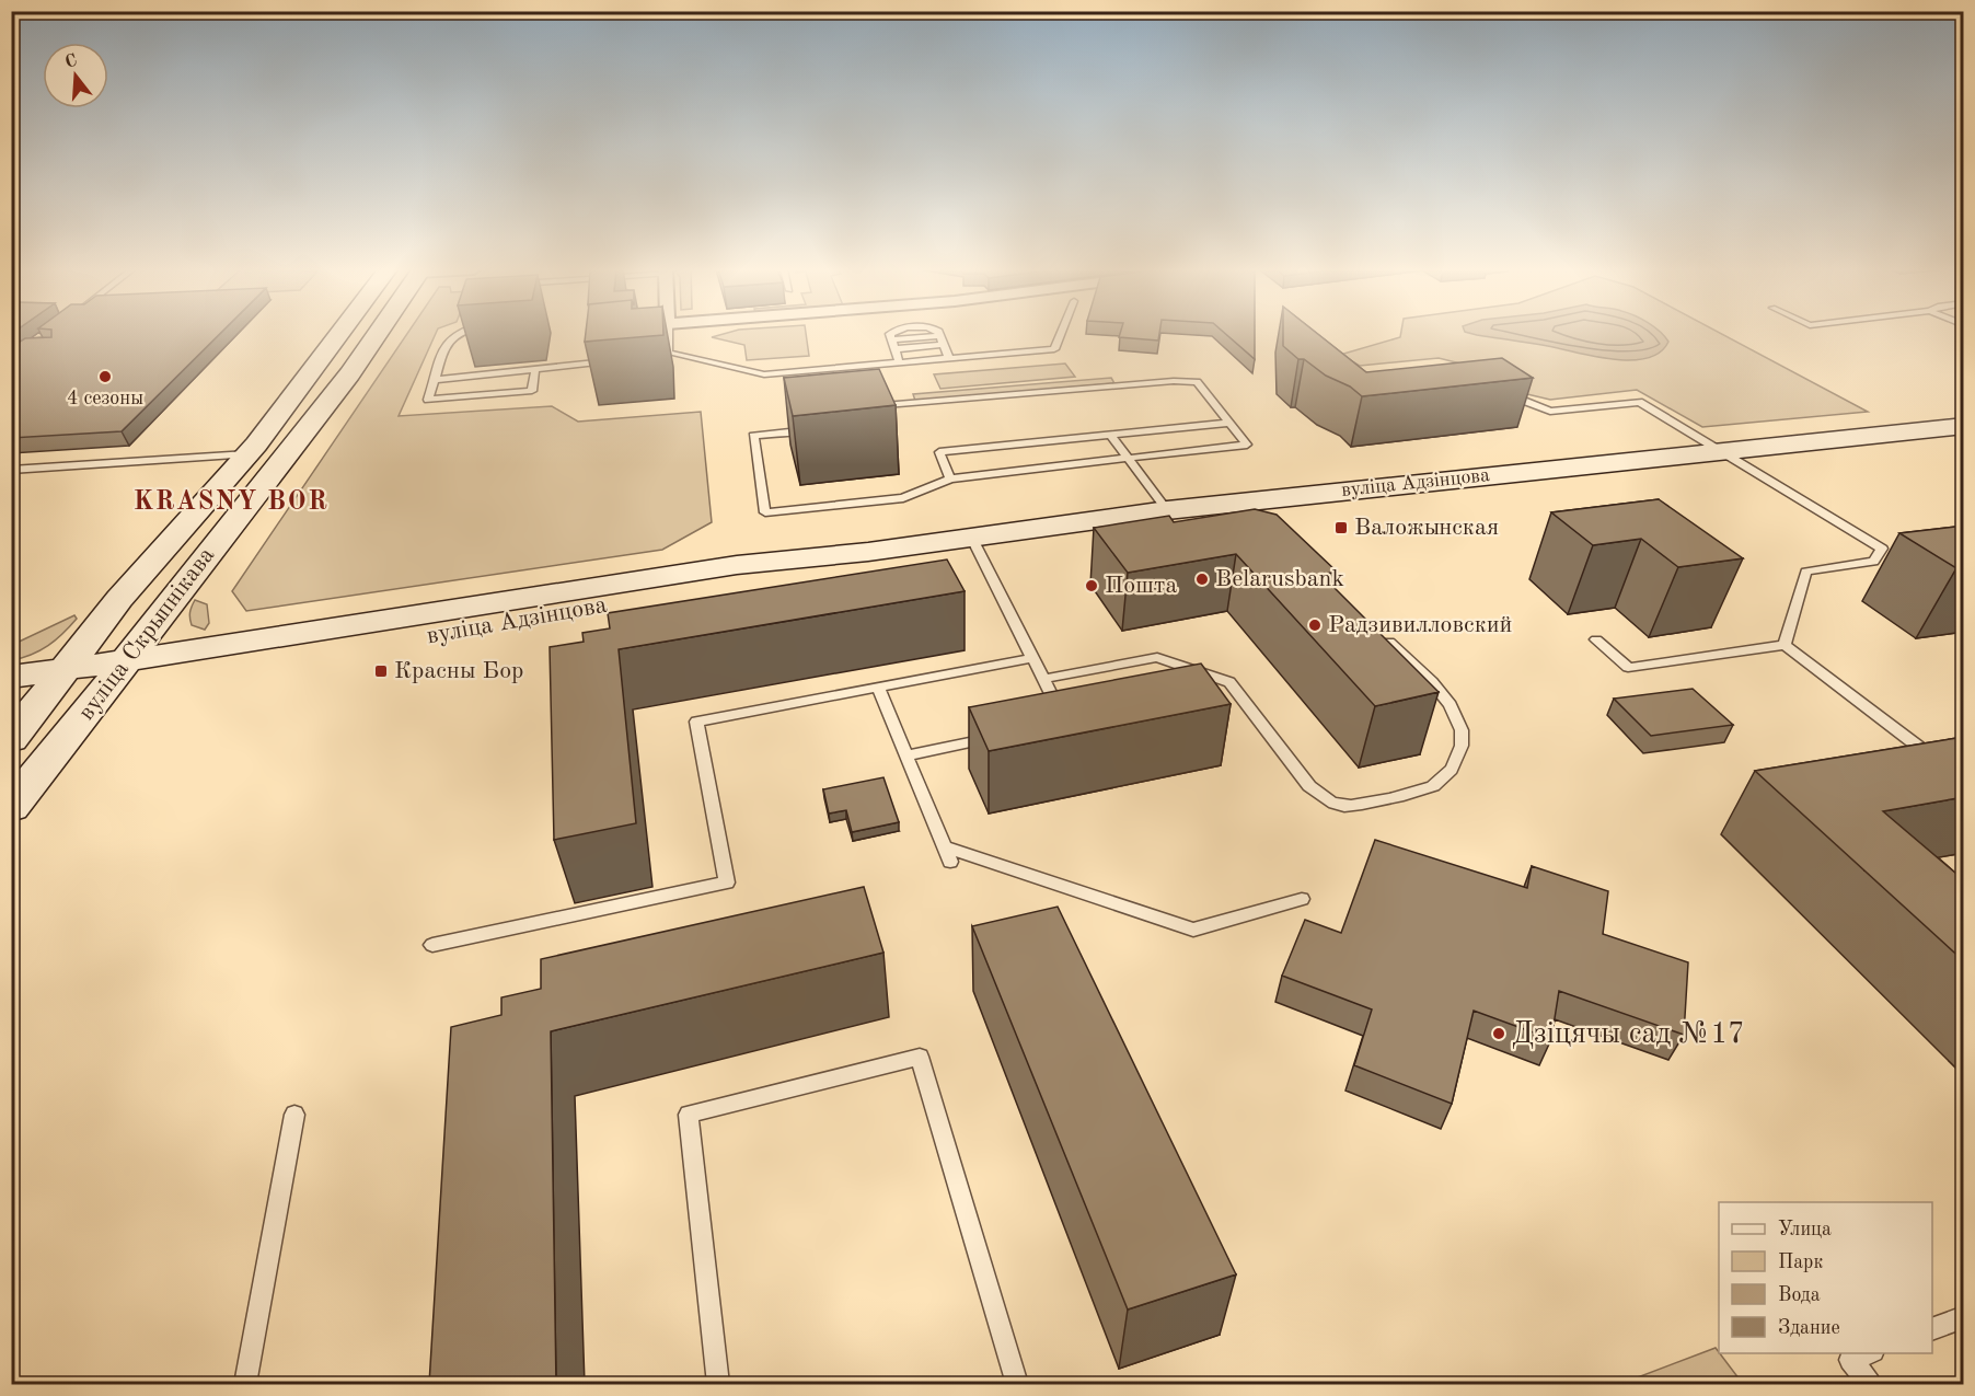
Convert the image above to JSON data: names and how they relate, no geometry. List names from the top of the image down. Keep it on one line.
{"streets":{"main road":["вуліца Адзінцова","вуліца Скрыпнікава"]},"crossings":[["вуліца Адзінцова","вуліца Скрыпнікава"]],"districts":["KRASNY BOR"],"places":{"other":["4 сезоны","Belarusbank","Пошта","Радзивилловский","Дзіцячы сад №17"],"transit":["Валожынская","Красны Бор"]},"legend":["Улица","Парк","Вода","Здание"],"north":"top"}
